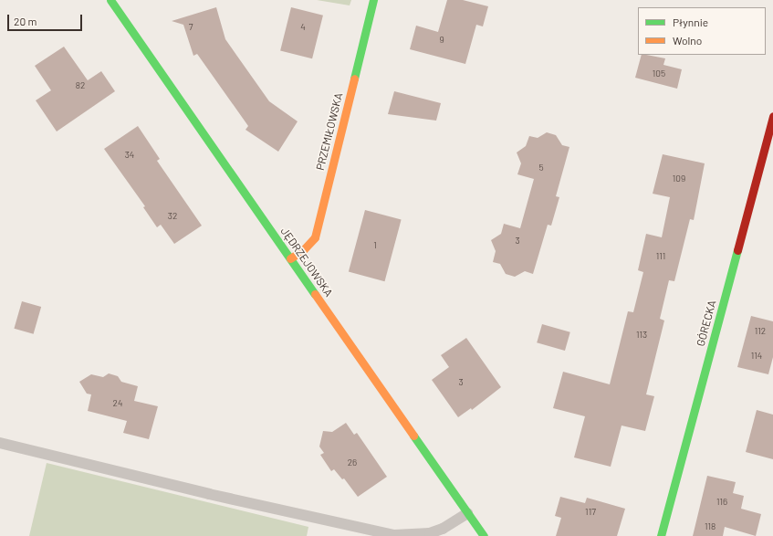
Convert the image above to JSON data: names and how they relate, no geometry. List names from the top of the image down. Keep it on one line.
{"streets":{"street":["PRZEMIŁOWSKA","JĘDRZEJOWSKA","GÓRECKA"]},"crossings":[["PRZEMIŁOWSKA","JĘDRZEJOWSKA"]],"house_numbers":["7","4","9","105","82","34","5","109","32","3","1","111","112","113","114","3","24","26","116","117","118"],"legend":["Płynnie","Wolno"],"scale_bar":"20 m"}
